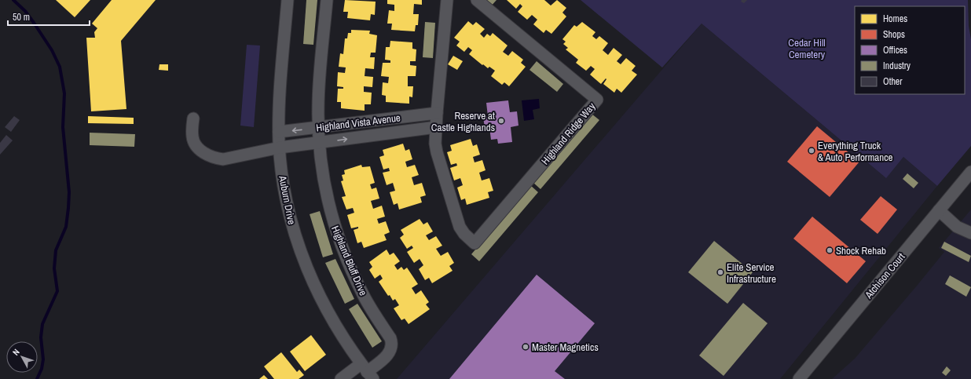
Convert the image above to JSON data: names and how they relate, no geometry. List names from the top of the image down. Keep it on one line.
{"streets":{"street":["Highland Vista Avenue","Highland Ridge Way","Auburn Drive","Highland Bluff Drive","Atchison Court"]},"crossings":[["Highland Vista Avenue","Highland Ridge Way"],["Highland Vista Avenue","Auburn Drive"],["Highland Vista Avenue","Highland Bluff Drive"],["Auburn Drive","Highland Bluff Drive"]],"parks":["Cedar Hill Cemetery"],"places":["Reserve at Castle Highlands","Everything Truck & Auto Performance","Shock Rehab","Elite Service Infrastructure","Master Magnetics"],"legend":["Homes","Shops","Offices","Industry","Other"],"scale_bar":"50 m","north":"top left"}
